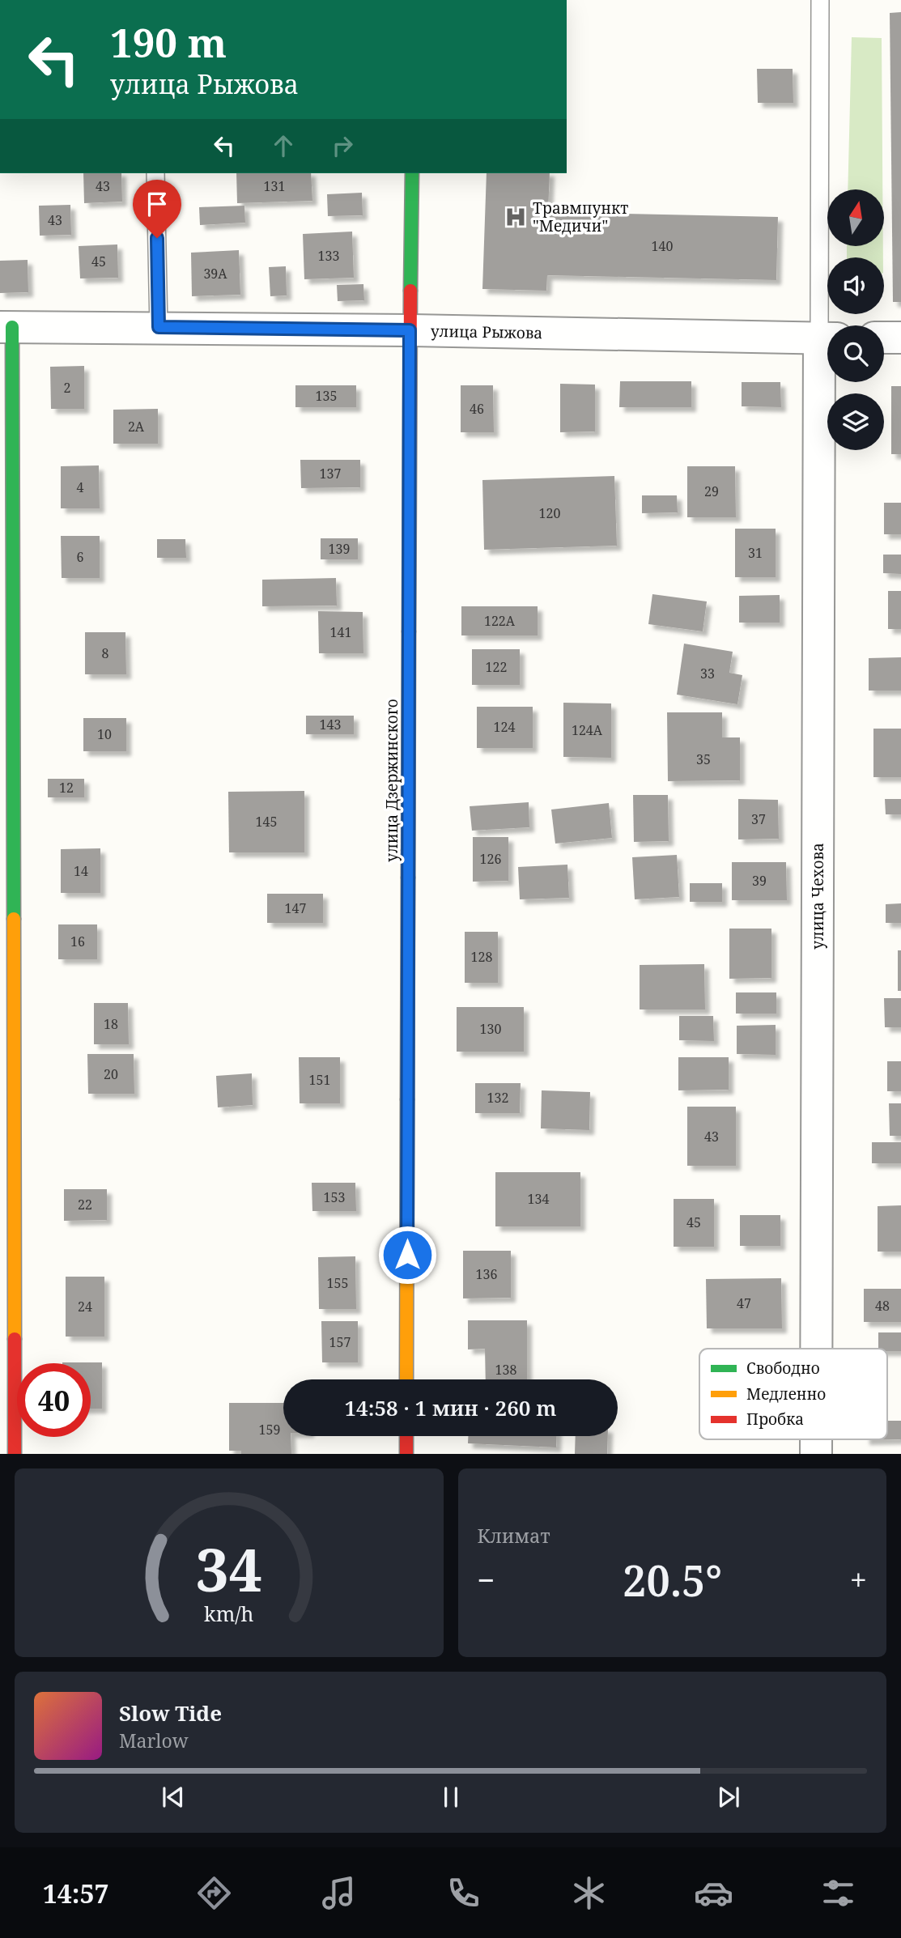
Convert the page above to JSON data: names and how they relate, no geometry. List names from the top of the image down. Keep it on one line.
{"streets":{"street":["улица Рыжова","улица Дзержинского","улица Чехова"]},"crossings":[["улица Рыжова","улица Дзержинского"]],"places":{"hospital":["Травмпункт \"Медичи\""]},"house_numbers":["43","131","43","140","133","45","39А","2","135","46","2А","137","4","29","120","139","31","6","122А","141","8","122","33","143","124","124А","10","35","12","37","145","126","14","39","147","16","128","18","130","20","151","132","43","153","134","22","45","136","155","47","48","24","157","138","159"],"legend":["Свободно","Медленно","Пробка"],"north":"top","page":{"turn":["190 m","улица Рыжова"],"limit":"40","trip":"14:58 · 1 мин · 260 m","tile":"Климат","heat":["−","20.5°","+"],"song":["Slow Tide","Marlow"],"tabs":"14:57","gauge":["34","km/h"]}}
